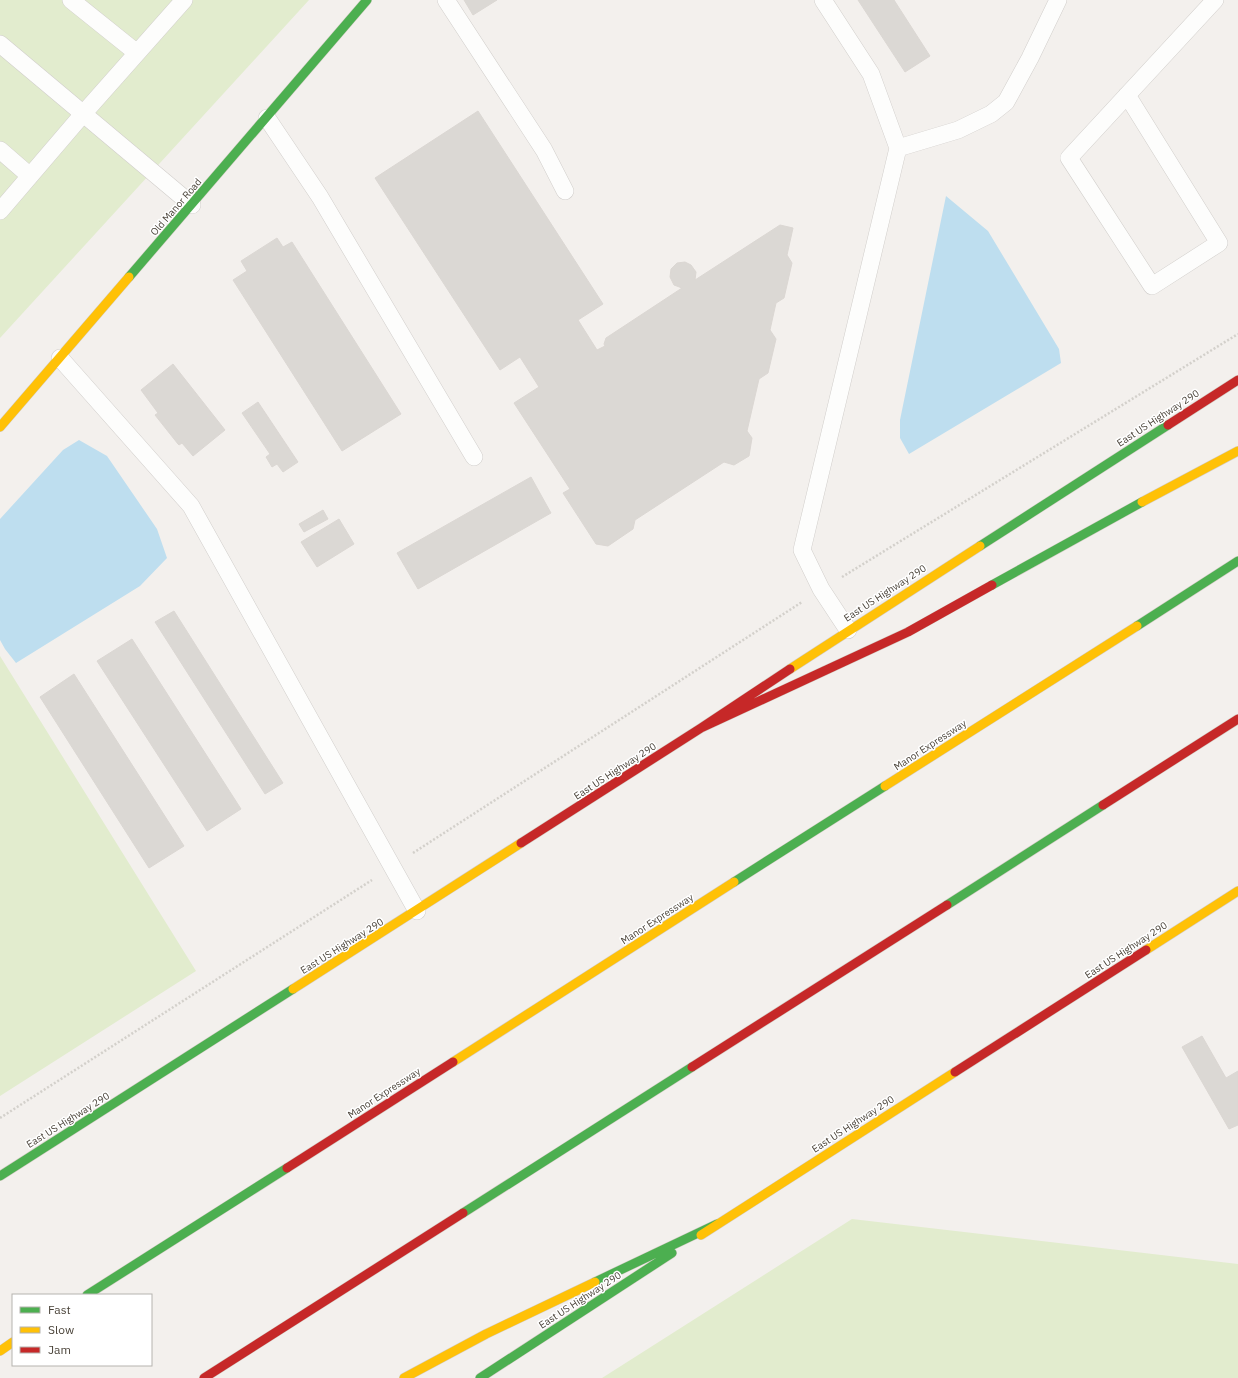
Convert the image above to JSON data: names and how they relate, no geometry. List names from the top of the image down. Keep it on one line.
{"streets":{"main road":["Old Manor Road","East US Highway 290","Manor Expressway"]},"legend":["Fast","Slow","Jam"]}
